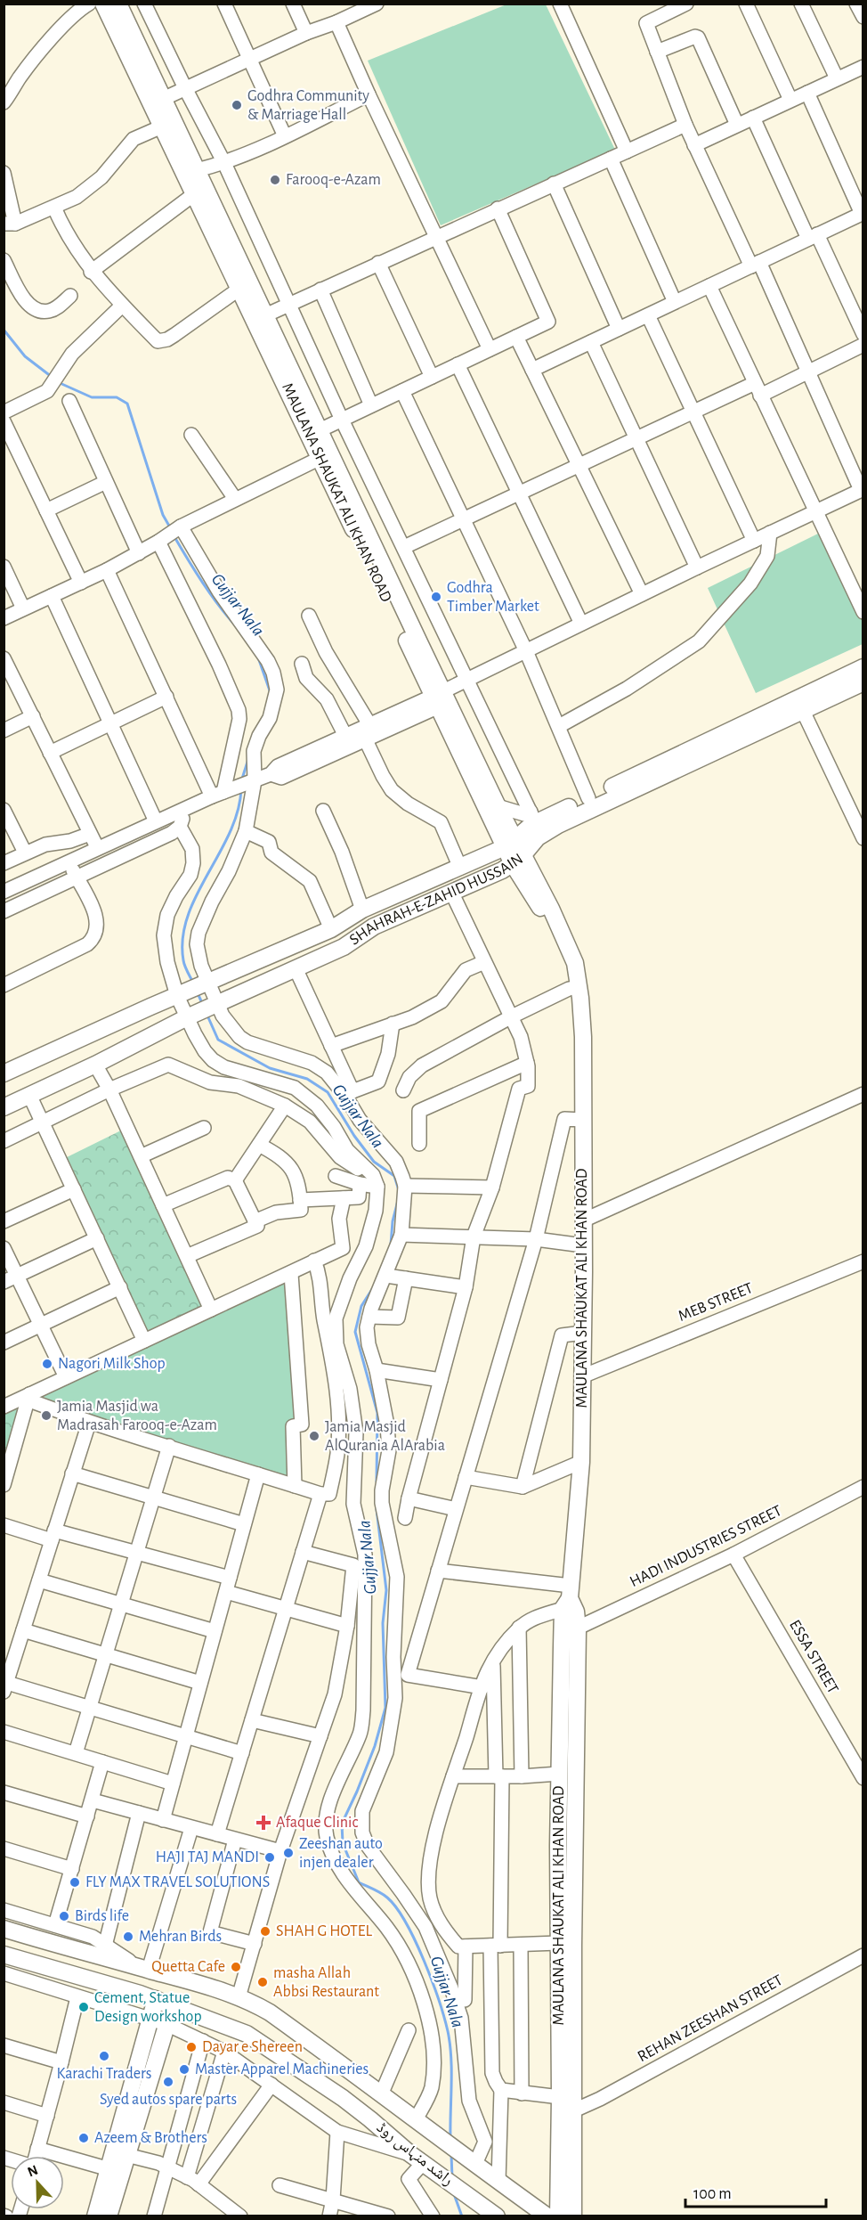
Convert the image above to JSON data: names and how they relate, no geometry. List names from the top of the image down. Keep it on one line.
{"streets":{"main road":["MAULANA SHAUKAT ALI KHAN ROAD","SHAHRAH-E-ZAHID HUSSAIN","راشد منہاس روڈ"],"street":["MEB STREET","HADI INDUSTRIES STREET","ESSA STREET","REHAN ZEESHAN STREET"]},"crossings":[["MAULANA SHAUKAT ALI KHAN ROAD","SHAHRAH-E-ZAHID HUSSAIN"],["MAULANA SHAUKAT ALI KHAN ROAD","MEB STREET"],["MAULANA SHAUKAT ALI KHAN ROAD","HADI INDUSTRIES STREET"],["MAULANA SHAUKAT ALI KHAN ROAD","REHAN ZEESHAN STREET"],["HADI INDUSTRIES STREET","ESSA STREET"]],"water":["Gujjar Nala"],"places":{"other":["Godhra Community & Marriage Hall","Farooq-e-Azam","Godhra Timber Market","Nagori Milk Shop","Jamia Masjid wa Madrasah Farooq-e-Azam","Jamia Masjid AlQurania AlArabia","Zeeshan auto injen dealer","HAJI TAJ MANDI","FLY MAX TRAVEL SOLUTIONS","Birds life","SHAH G HOTEL","Mehran Birds","Quetta Cafe","masha Allah Abbsi Restaurant","Cement, Statue Design workshop","Dayar e Shereen","Karachi Traders","Master Apparel Machineries","Syed autos spare parts","Azeem & Brothers"],"health":["Afaque Clinic"]},"scale_bar":"100 m","north":"top"}
